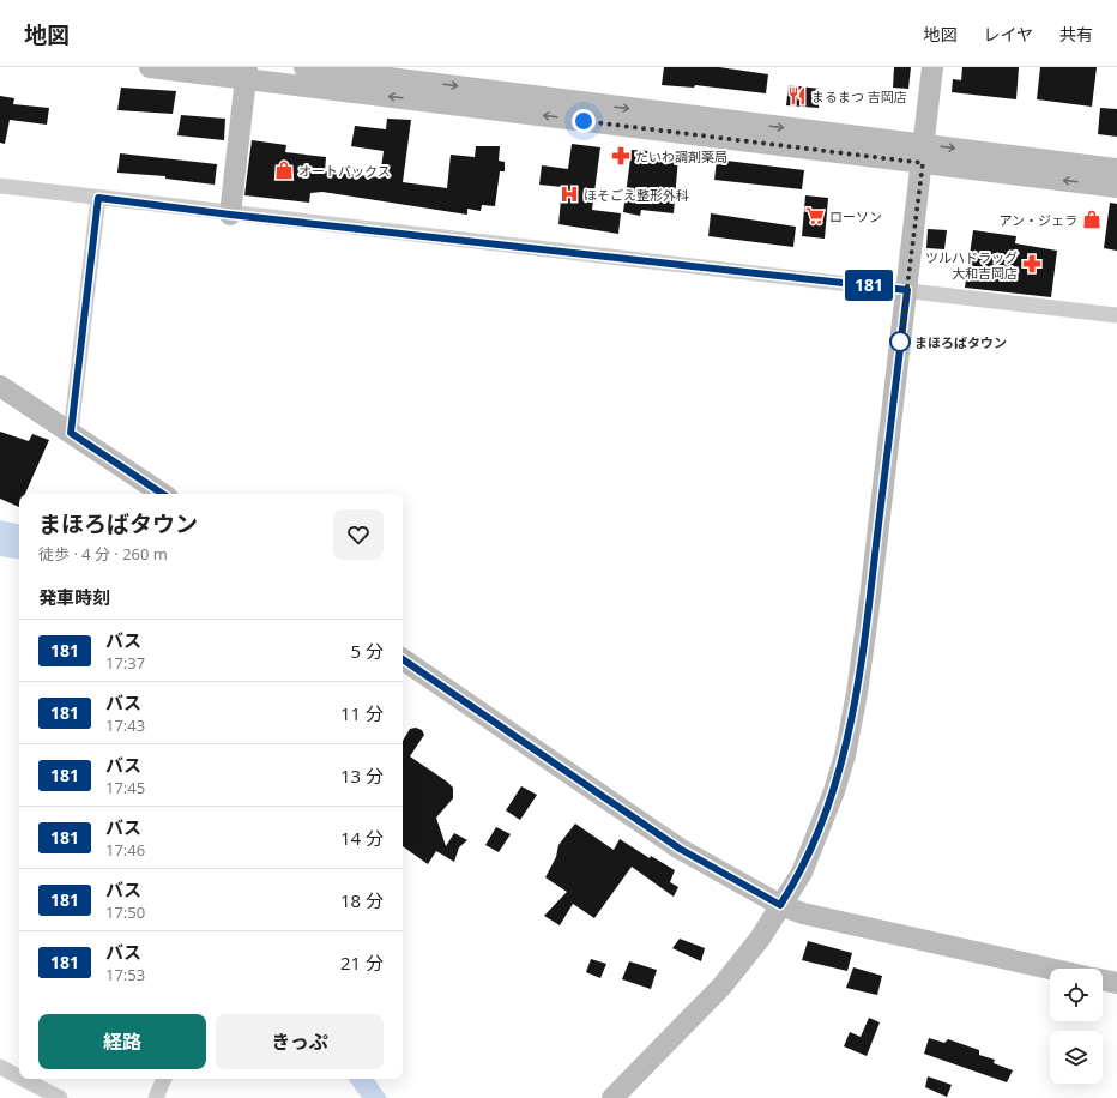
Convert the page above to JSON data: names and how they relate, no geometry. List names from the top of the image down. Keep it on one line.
{"places":{"restaurant":["まるまつ 吉岡店"],"pharmacy":["たいわ調剤薬局","ツルハドラッグ 大和吉岡店"],"shop":["オートバックス","アン・ジェラ"],"hospital":["ほそごえ整形外科"],"supermarket":["ローソン"],"other":["まほろばタウン"]},"lines":["bus line 181"],"page":{"header":"地図","nav":["地図","レイヤ","共有"],"on_map":"181","heading":[["まほろばタウン","徒歩 · 4 分 · 260 m"],"発車時刻"],"list":[{"mark":"181","name":"バス","note":"17:37","value":"5 分"},{"mark":"181","name":"バス","note":"17:43","value":"11 分"},{"mark":"181","name":"バス","note":"17:45","value":"13 分"},{"mark":"181","name":"バス","note":"17:46","value":"14 分"},{"mark":"181","name":"バス","note":"17:50","value":"18 分"},{"mark":"181","name":"バス","note":"17:53","value":"21 分"}],"buttons":["経路","きっぷ"]}}
